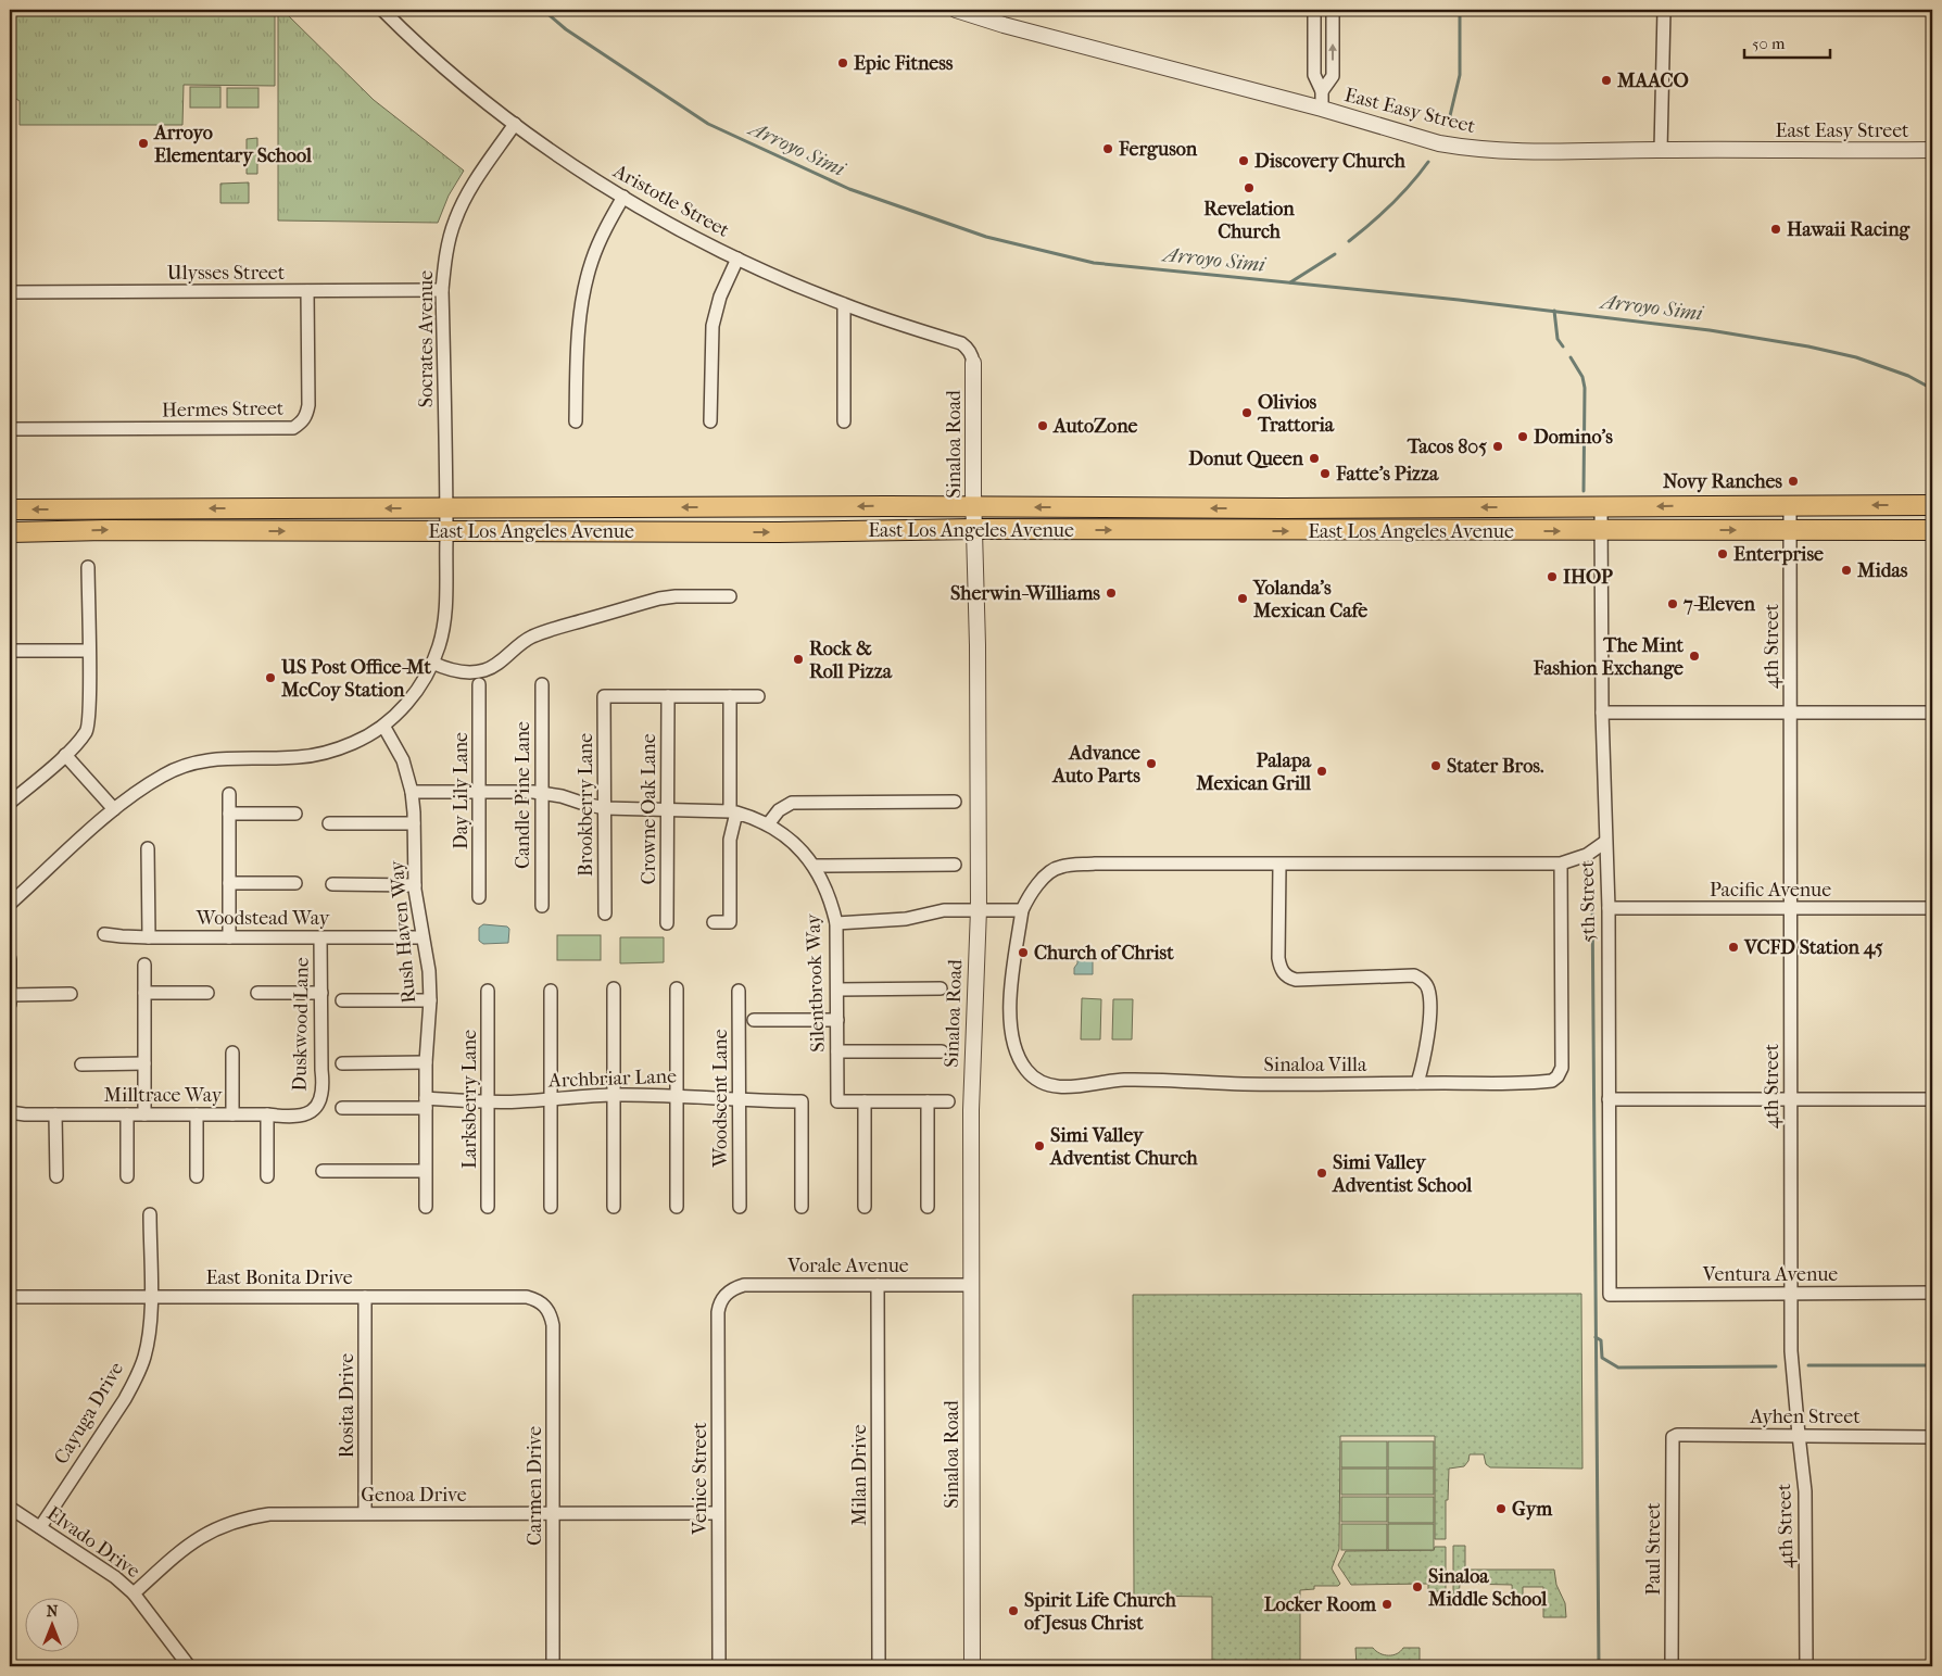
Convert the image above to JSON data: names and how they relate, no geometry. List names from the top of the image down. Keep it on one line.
{"streets":{"main road":["East Los Angeles Avenue"],"street":["East Easy Street","Aristotle Street","Ulysses Street","Socrates Avenue","Hermes Street","Sinaloa Road","4th Street","Day Lily Lane","Candle Pine Lane","Brookberry Lane","Crowne Oak Lane","Pacific Avenue","5th Street","Woodstead Way","Rush Haven Way","Silentbrook Way","Duskwood Lane","Sinaloa Villa","Archbriar Lane","Milltrace Way","Woodscent Lane","Larksberry Lane","Vorale Avenue","Ventura Avenue","East Bonita Drive","Rosita Drive","Cayuga Drive","Ayhen Street","Milan Drive","Venice Street","Carmen Drive","Genoa Drive","Elvado Drive","Paul Street"]},"crossings":[["Aristotle Street","Socrates Avenue"],["Aristotle Street","Sinaloa Road"],["Ulysses Street","Socrates Avenue"],["Ulysses Street","Hermes Street"],["Socrates Avenue","East Los Angeles Avenue"],["Socrates Avenue","Rush Haven Way"],["Sinaloa Road","East Los Angeles Avenue"],["Sinaloa Road","Vorale Avenue"],["East Los Angeles Avenue","4th Street"],["East Los Angeles Avenue","5th Street"],["4th Street","Pacific Avenue"],["4th Street","Ventura Avenue"],["4th Street","Ayhen Street"],["Day Lily Lane","Silentbrook Way"],["Candle Pine Lane","Silentbrook Way"],["Brookberry Lane","Crowne Oak Lane"],["Brookberry Lane","Silentbrook Way"],["Crowne Oak Lane","Silentbrook Way"],["Pacific Avenue","5th Street"],["5th Street","Sinaloa Villa"],["5th Street","Ventura Avenue"],["Woodstead Way","Rush Haven Way"],["Woodstead Way","Duskwood Lane"],["Rush Haven Way","Silentbrook Way"],["Rush Haven Way","Archbriar Lane"],["Duskwood Lane","Milltrace Way"],["Archbriar Lane","Woodscent Lane"],["Archbriar Lane","Larksberry Lane"],["Vorale Avenue","Milan Drive"],["Vorale Avenue","Venice Street"],["East Bonita Drive","Rosita Drive"],["East Bonita Drive","Cayuga Drive"],["East Bonita Drive","Carmen Drive"],["Rosita Drive","Genoa Drive"],["Cayuga Drive","Elvado Drive"],["Ayhen Street","Paul Street"],["Venice Street","Genoa Drive"],["Carmen Drive","Genoa Drive"],["Genoa Drive","Elvado Drive"]],"water":["Arroyo Simi"],"places":["Epic Fitness","MAACO","Arroyo Elementary School","Ferguson","Discovery Church","Revelation Church","Hawaii Racing","Olivios Trattoria","AutoZone","Domino's","Tacos 805","Donut Queen","Fatte's Pizza","Novy Ranches","Enterprise","Midas","IHOP","Sherwin-Williams","Yolanda's Mexican Cafe","7-Eleven","The Mint Fashion Exchange","Rock & Roll Pizza","US Post Office-Mt McCoy Station","Advance Auto Parts","Stater Bros.","Palapa Mexican Grill","VCFD Station 45","Church of Christ","Simi Valley Adventist Church","Simi Valley Adventist School","Gym","Sinaloa Middle School","Locker Room","Spirit Life Church of Jesus Christ"],"scale_bar":"50 m","north":"top"}
